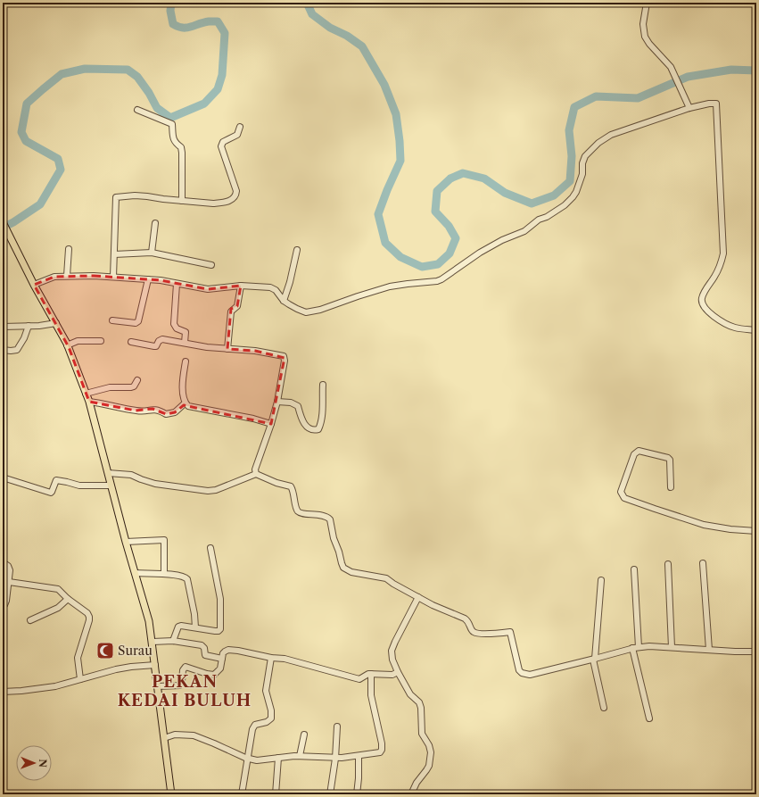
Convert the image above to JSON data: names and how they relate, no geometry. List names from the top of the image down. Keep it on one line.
{"districts":["PEKAN KEDAI BULUH"],"places":{"mosque":["Surau"]},"north":"right"}
